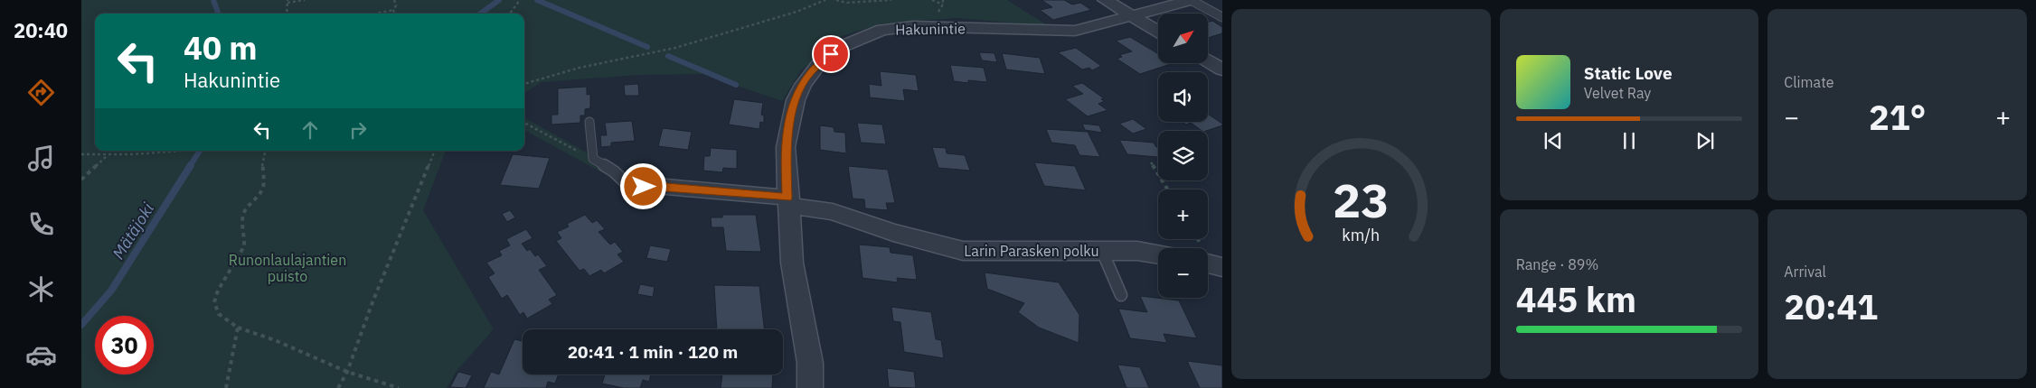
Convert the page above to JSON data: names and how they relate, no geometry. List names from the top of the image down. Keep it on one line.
{"streets":{"street":["Hakunintie","Larin Parasken polku"]},"crossings":[["Hakunintie","Larin Parasken polku"]],"water":["Mätäjoki"],"parks":["Runonlaulajantien puisto"],"north":"top right","page":{"tabs":"20:40","tile":["Climate",["Range · 89%","445 km"],["Arrival","20:41"]],"map_buttons":["+","−"],"turn":["40 m","Hakunintie"],"song":["Static Love","Velvet Ray"],"heat":["−","21°","+"],"limit":"30","trip":"20:41 · 1 min · 120 m","gauge":["23","km/h"]}}
